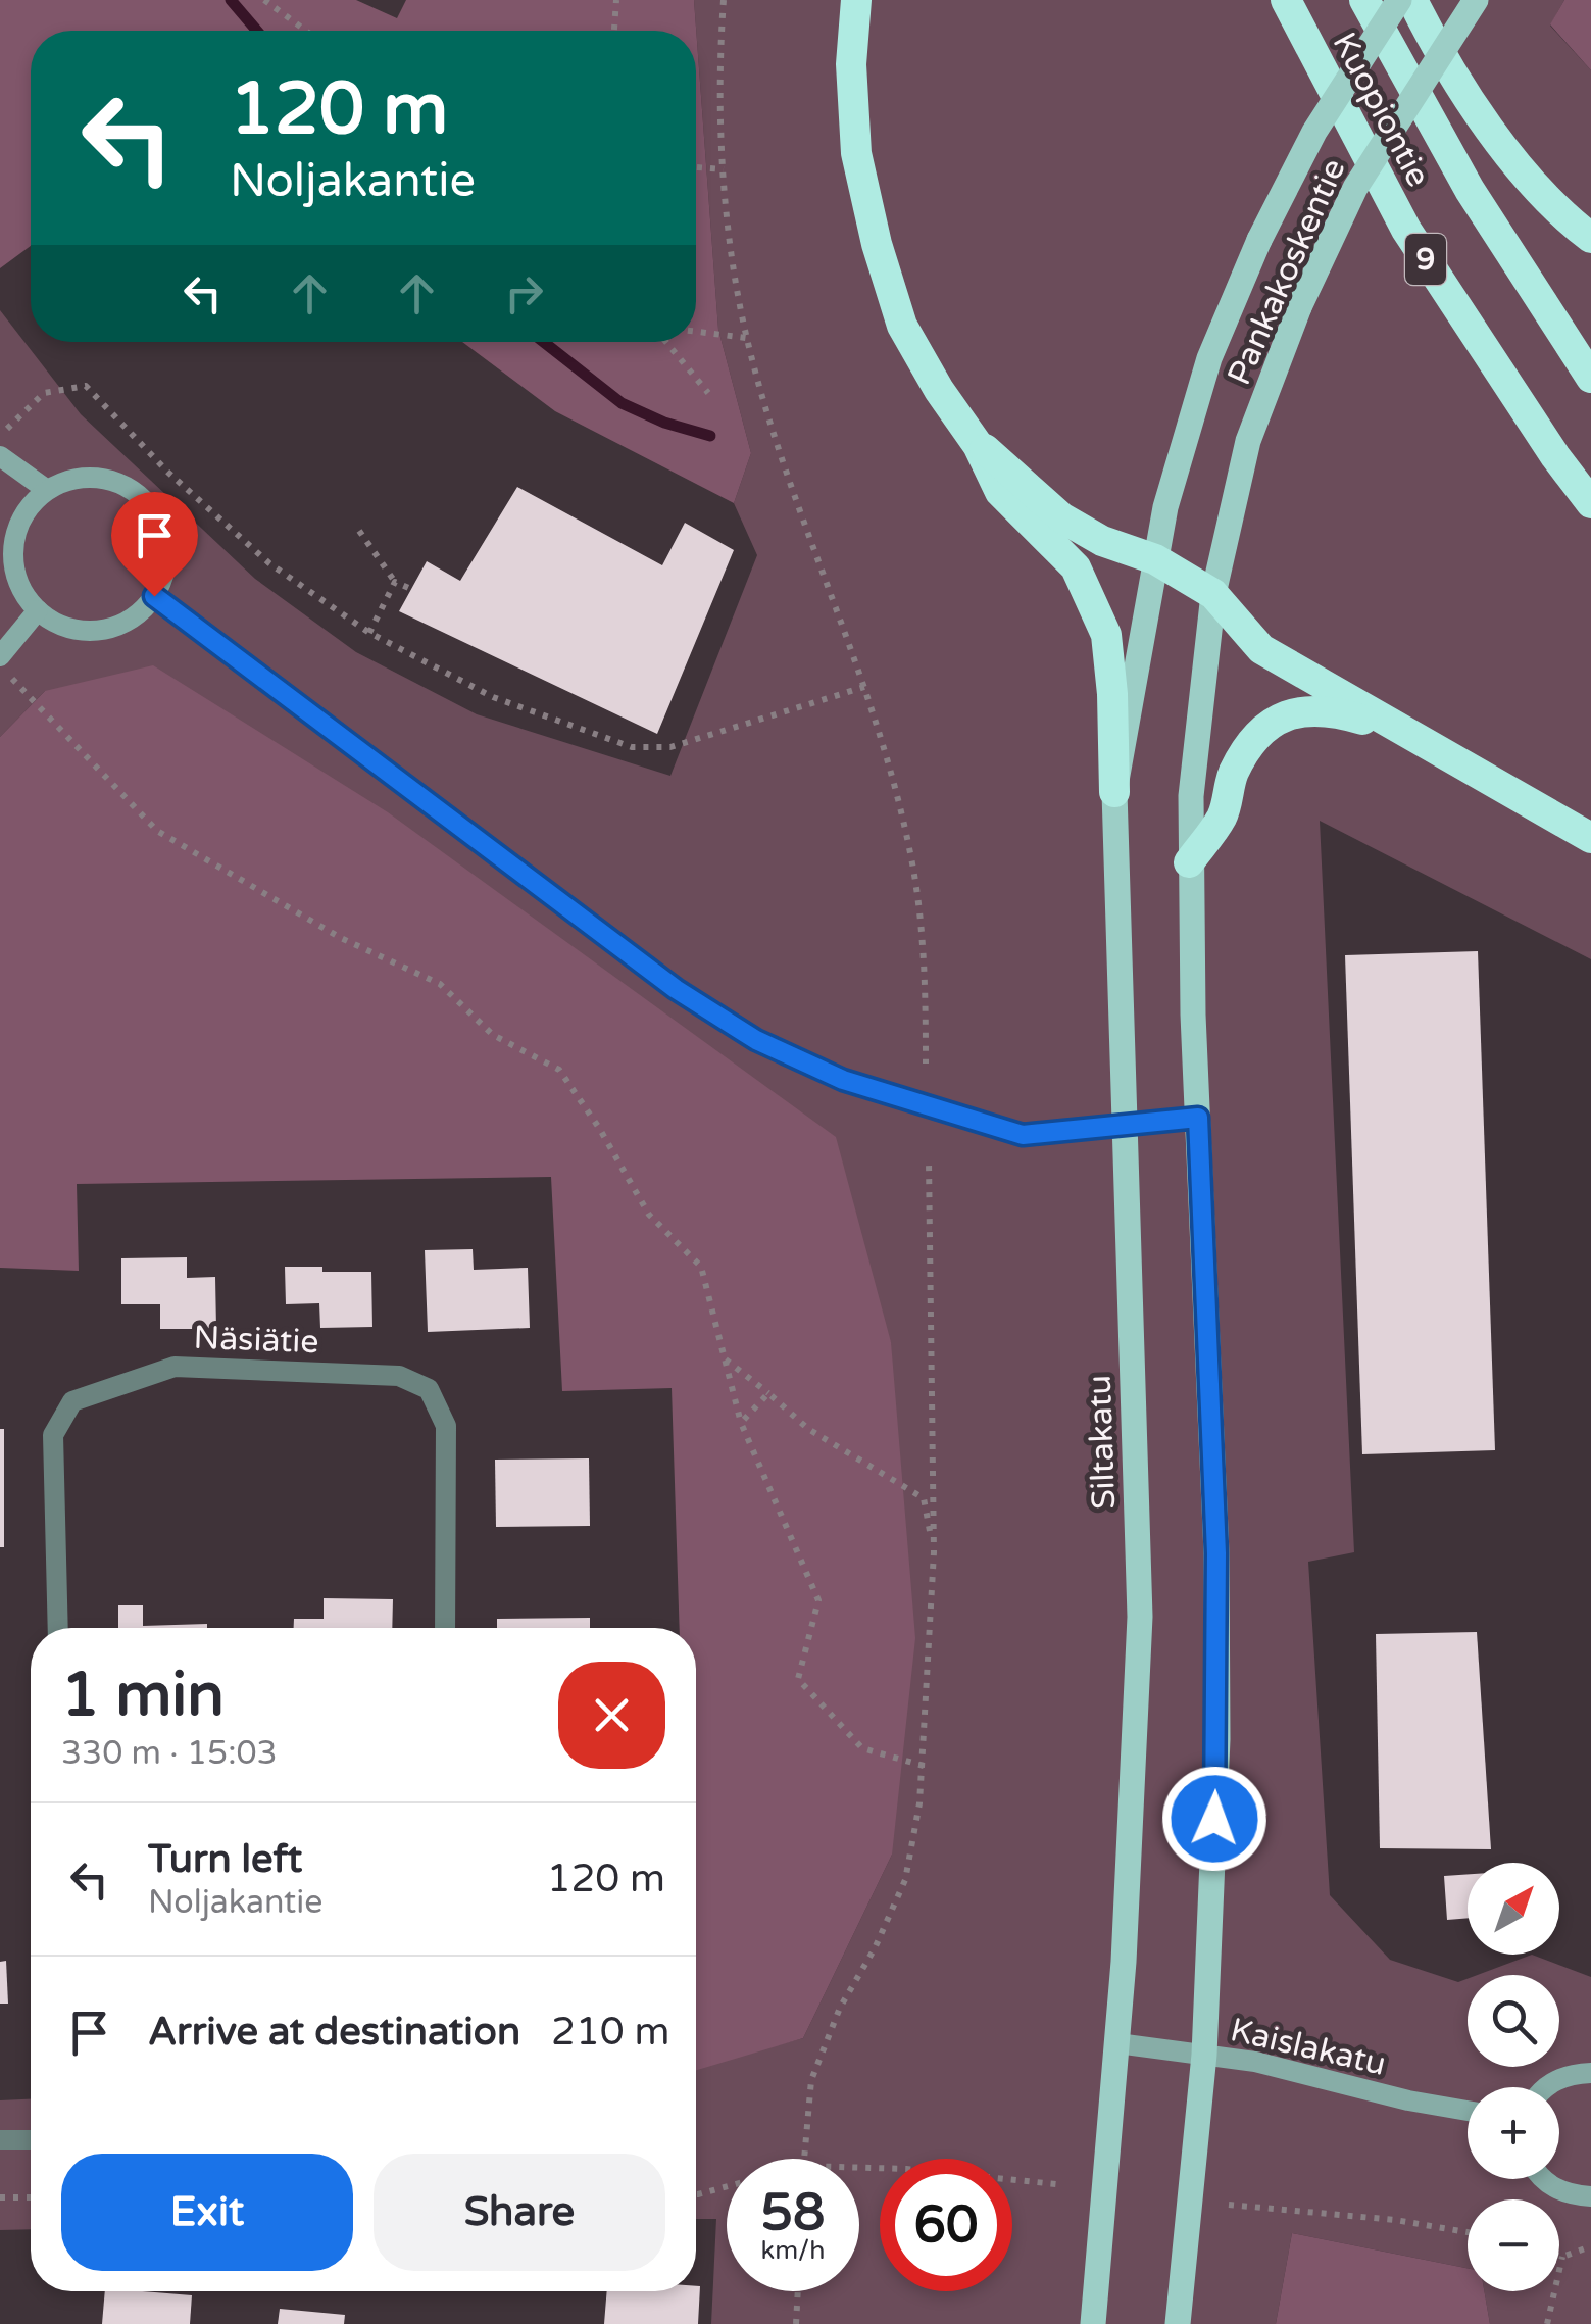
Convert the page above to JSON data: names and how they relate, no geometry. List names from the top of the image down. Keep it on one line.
{"streets":{"highway":["Kuopiontie","9"],"main road":["Pankakoskentie","Siltakatu","Kaislakatu"],"street":["Näsiätie"]},"crossings":[["Pankakoskentie","Siltakatu"],["Siltakatu","Kaislakatu"]],"north":"top right","page":{"turn":["120 m","Noljakantie"],"heading":["1 min","330 m · 15:03"],"list":[{"name":"Turn left","note":"Noljakantie","value":"120 m"},{"name":"Arrive at destination","value":"210 m"}],"map_buttons":["+","−"],"buttons":["Exit","Share"],"speed":"58 km/h","limit":"60"}}
